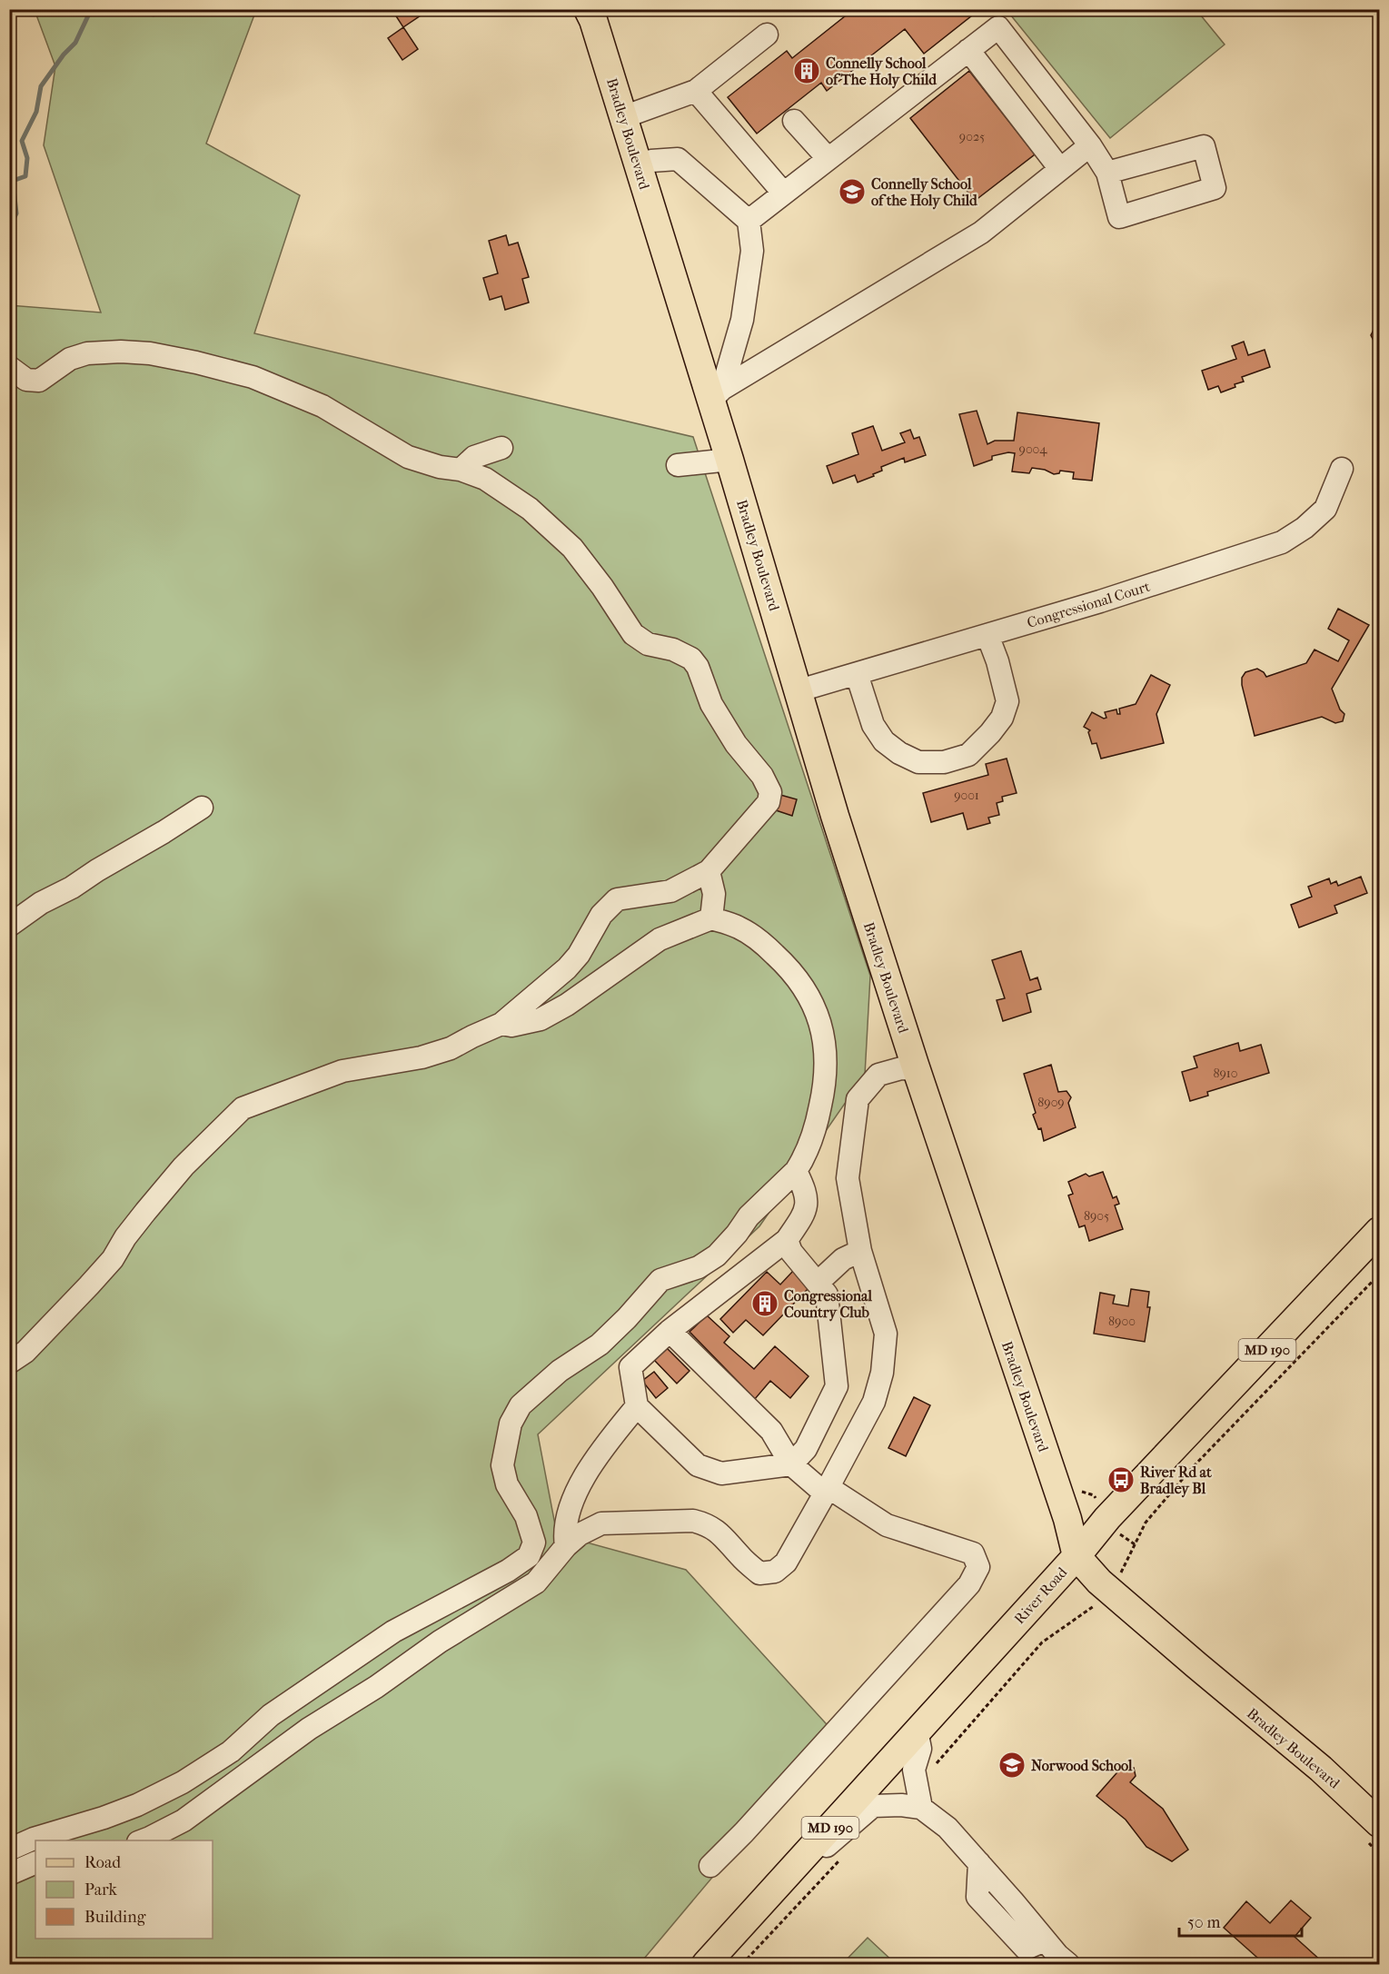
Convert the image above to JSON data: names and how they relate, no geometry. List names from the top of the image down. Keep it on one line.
{"streets":{"main road":["Bradley Boulevard","MD 190","River Road"],"street":["Congressional Court"]},"crossings":[["Bradley Boulevard","Congressional Court"],["Bradley Boulevard","River Road"]],"places":{"building":["Connelly School of The Holy Child","Congressional Country Club"],"school or university":["Connelly School of the Holy Child","Norwood School"],"bus stop":["River Rd at Bradley Bl"]},"house_numbers":["9025","9004","9001","8910","8909","8905","8900"],"legend":["Road","Park","Building"],"scale_bar":"50 m"}
